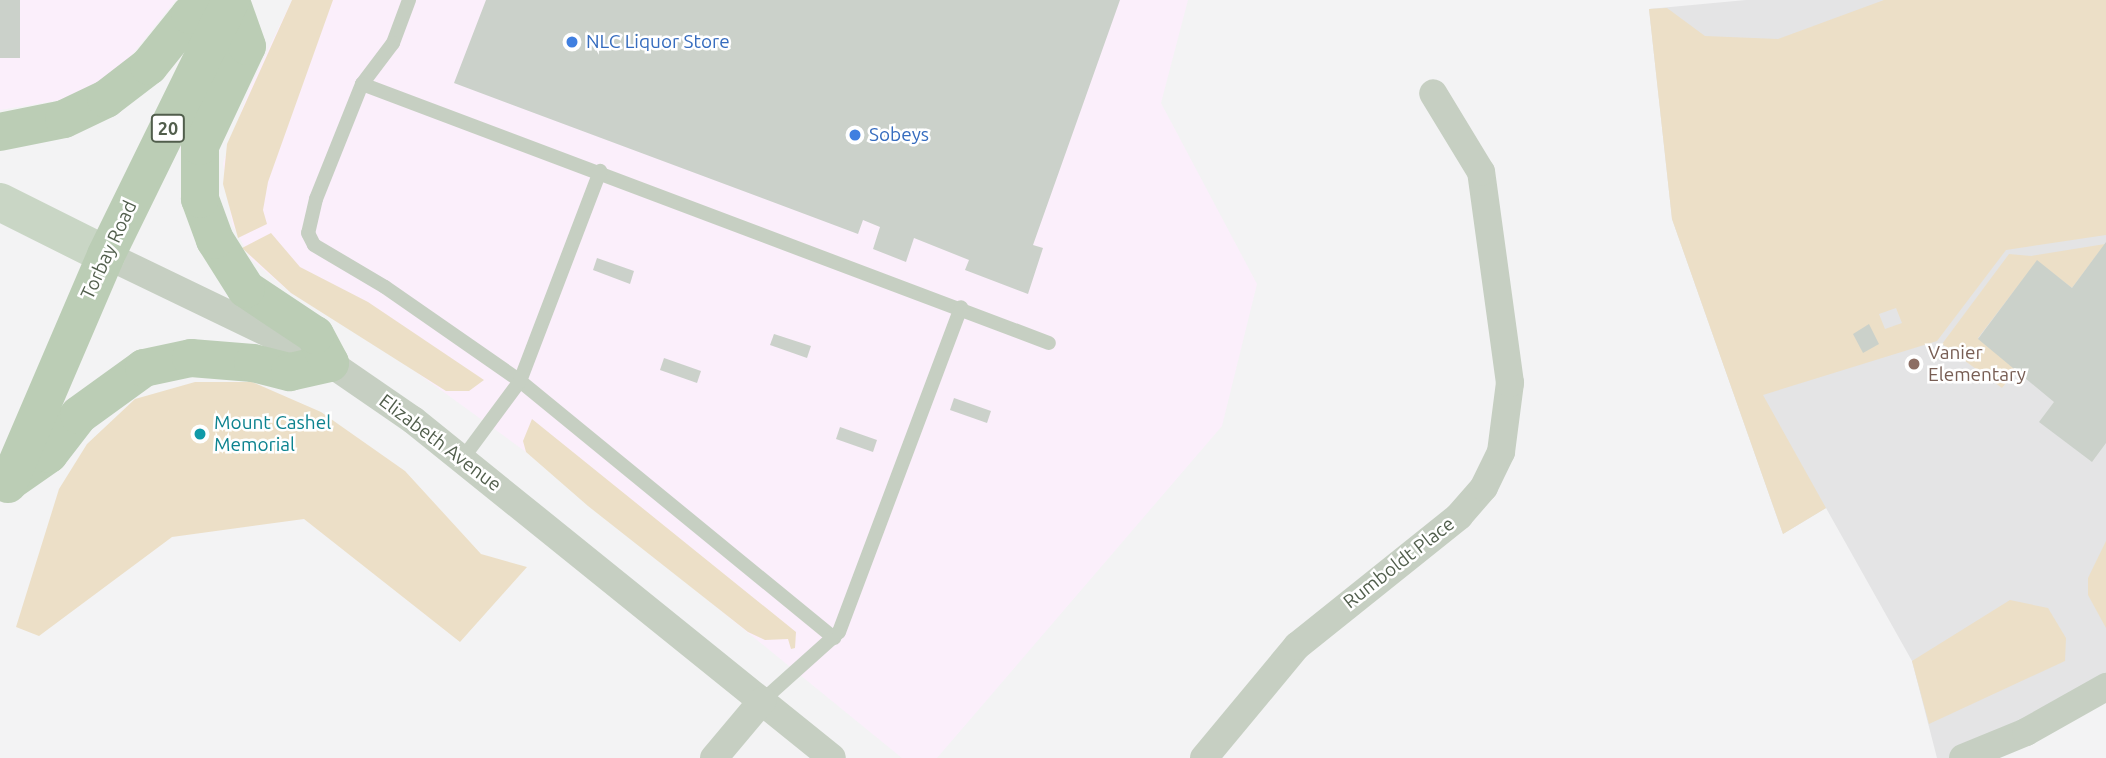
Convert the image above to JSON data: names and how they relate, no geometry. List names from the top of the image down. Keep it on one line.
{"streets":{"main road":["20","Torbay Road","Elizabeth Avenue"],"street":["Rumboldt Place"]},"crossings":[["Torbay Road","Elizabeth Avenue"]],"places":["NLC Liquor Store","Sobeys","Vanier Elementary","Mount Cashel Memorial"]}
